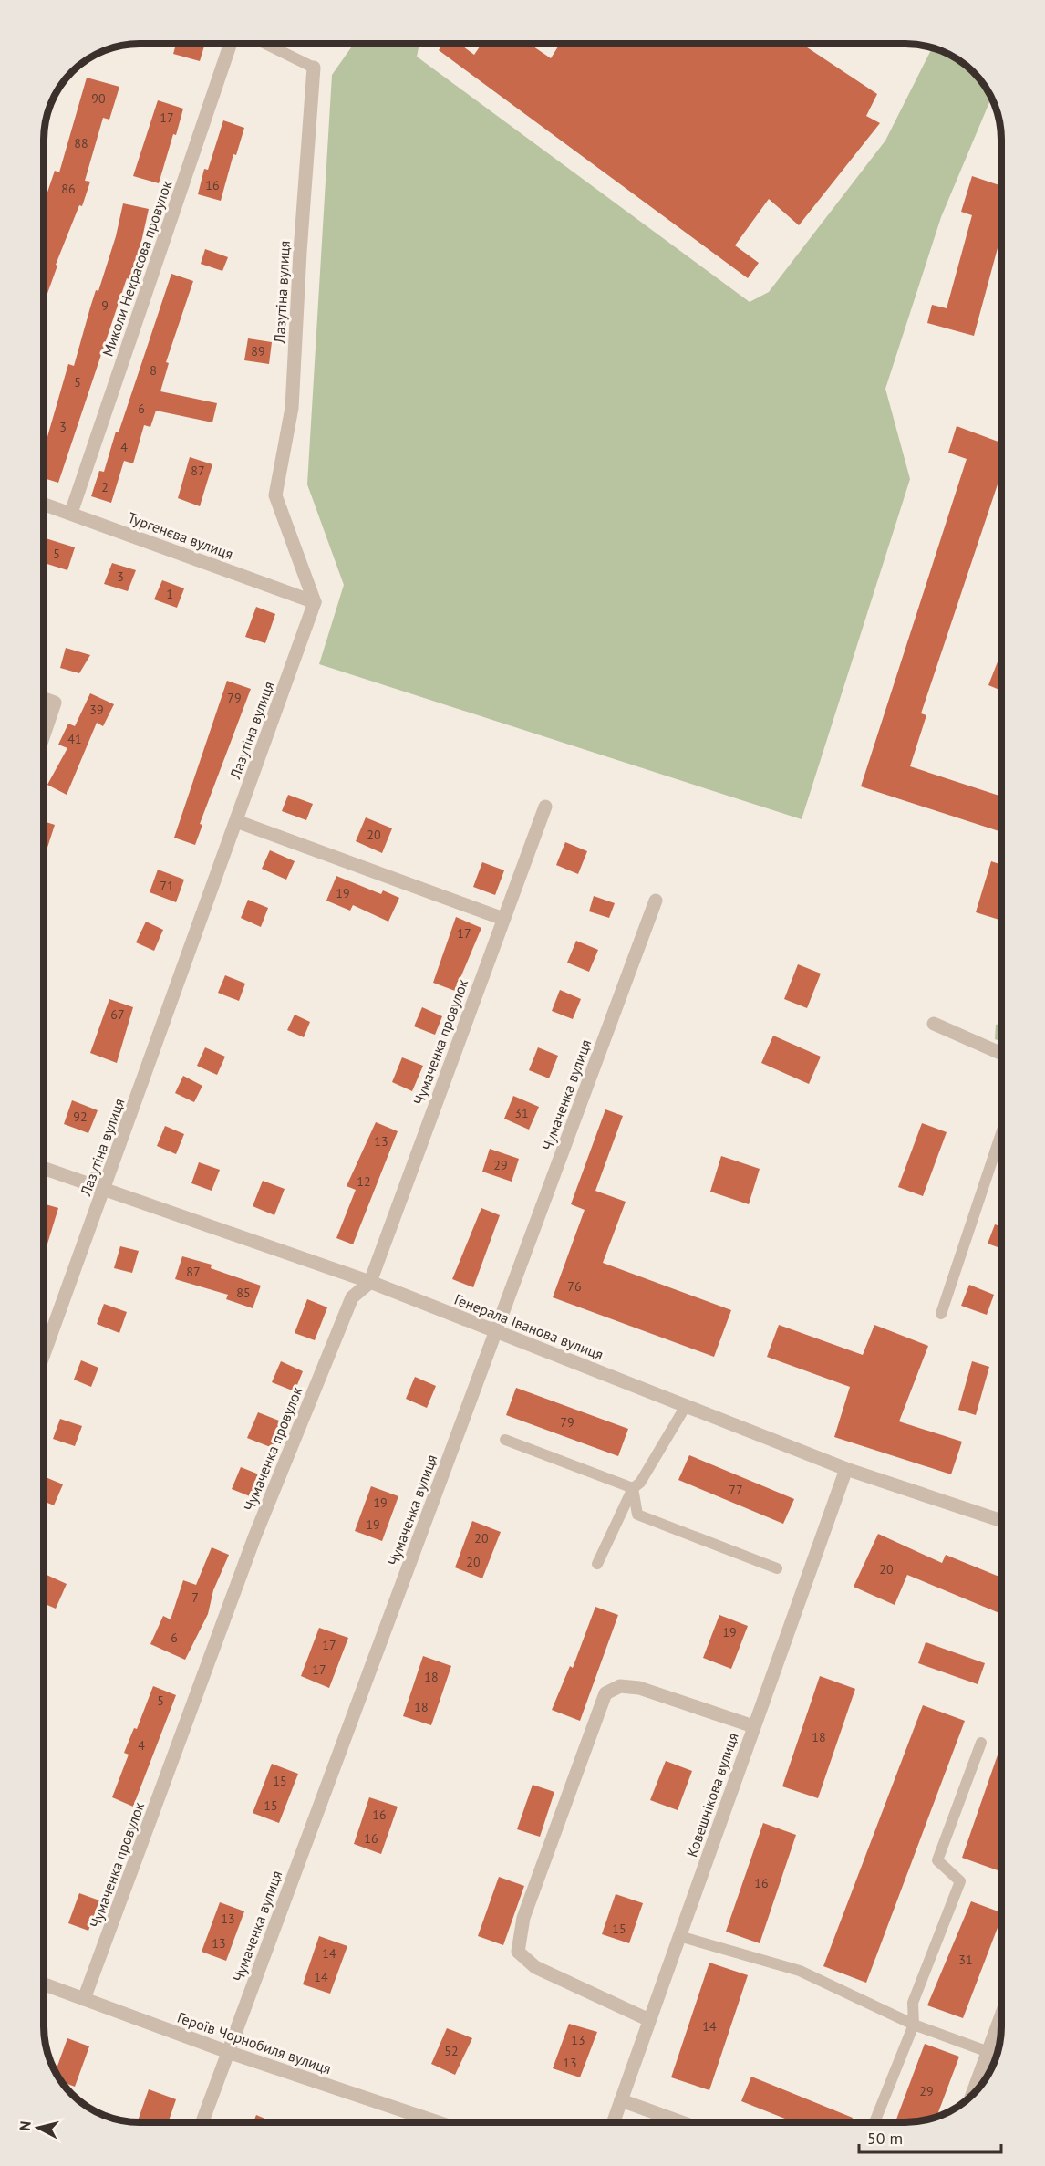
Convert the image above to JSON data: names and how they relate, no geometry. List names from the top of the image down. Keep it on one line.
{"streets":{"street":["Миколи Некрасова провулок","Лазутіна вулиця","Тургенєва вулиця","Чумаченка провулок","Чумаченка вулиця","Генерала Іванова вулиця","Ковешнікова вулиця","Героїв Чорнобиля вулиця"]},"crossings":[["Миколи Некрасова провулок","Тургенєва вулиця"],["Лазутіна вулиця","Тургенєва вулиця"],["Лазутіна вулиця","Генерала Іванова вулиця"],["Чумаченка провулок","Генерала Іванова вулиця"],["Чумаченка провулок","Героїв Чорнобиля вулиця"],["Чумаченка вулиця","Генерала Іванова вулиця"],["Чумаченка вулиця","Героїв Чорнобиля вулиця"],["Генерала Іванова вулиця","Ковешнікова вулиця"]],"house_numbers":["90","17","88","16","86","9","89","8","5","6","3","4","87","2","5","3","1","79","39","41","20","71","19","17","67","31","92","13","29","12","87","76","85","79","77","19","19","20","20","20","7","19","6","17","17","18","5","18","18","4","15","15","16","16","16","13","15","13","14","31","14","14","13","52","13","29"],"scale_bar":"50 m","north":"left"}
